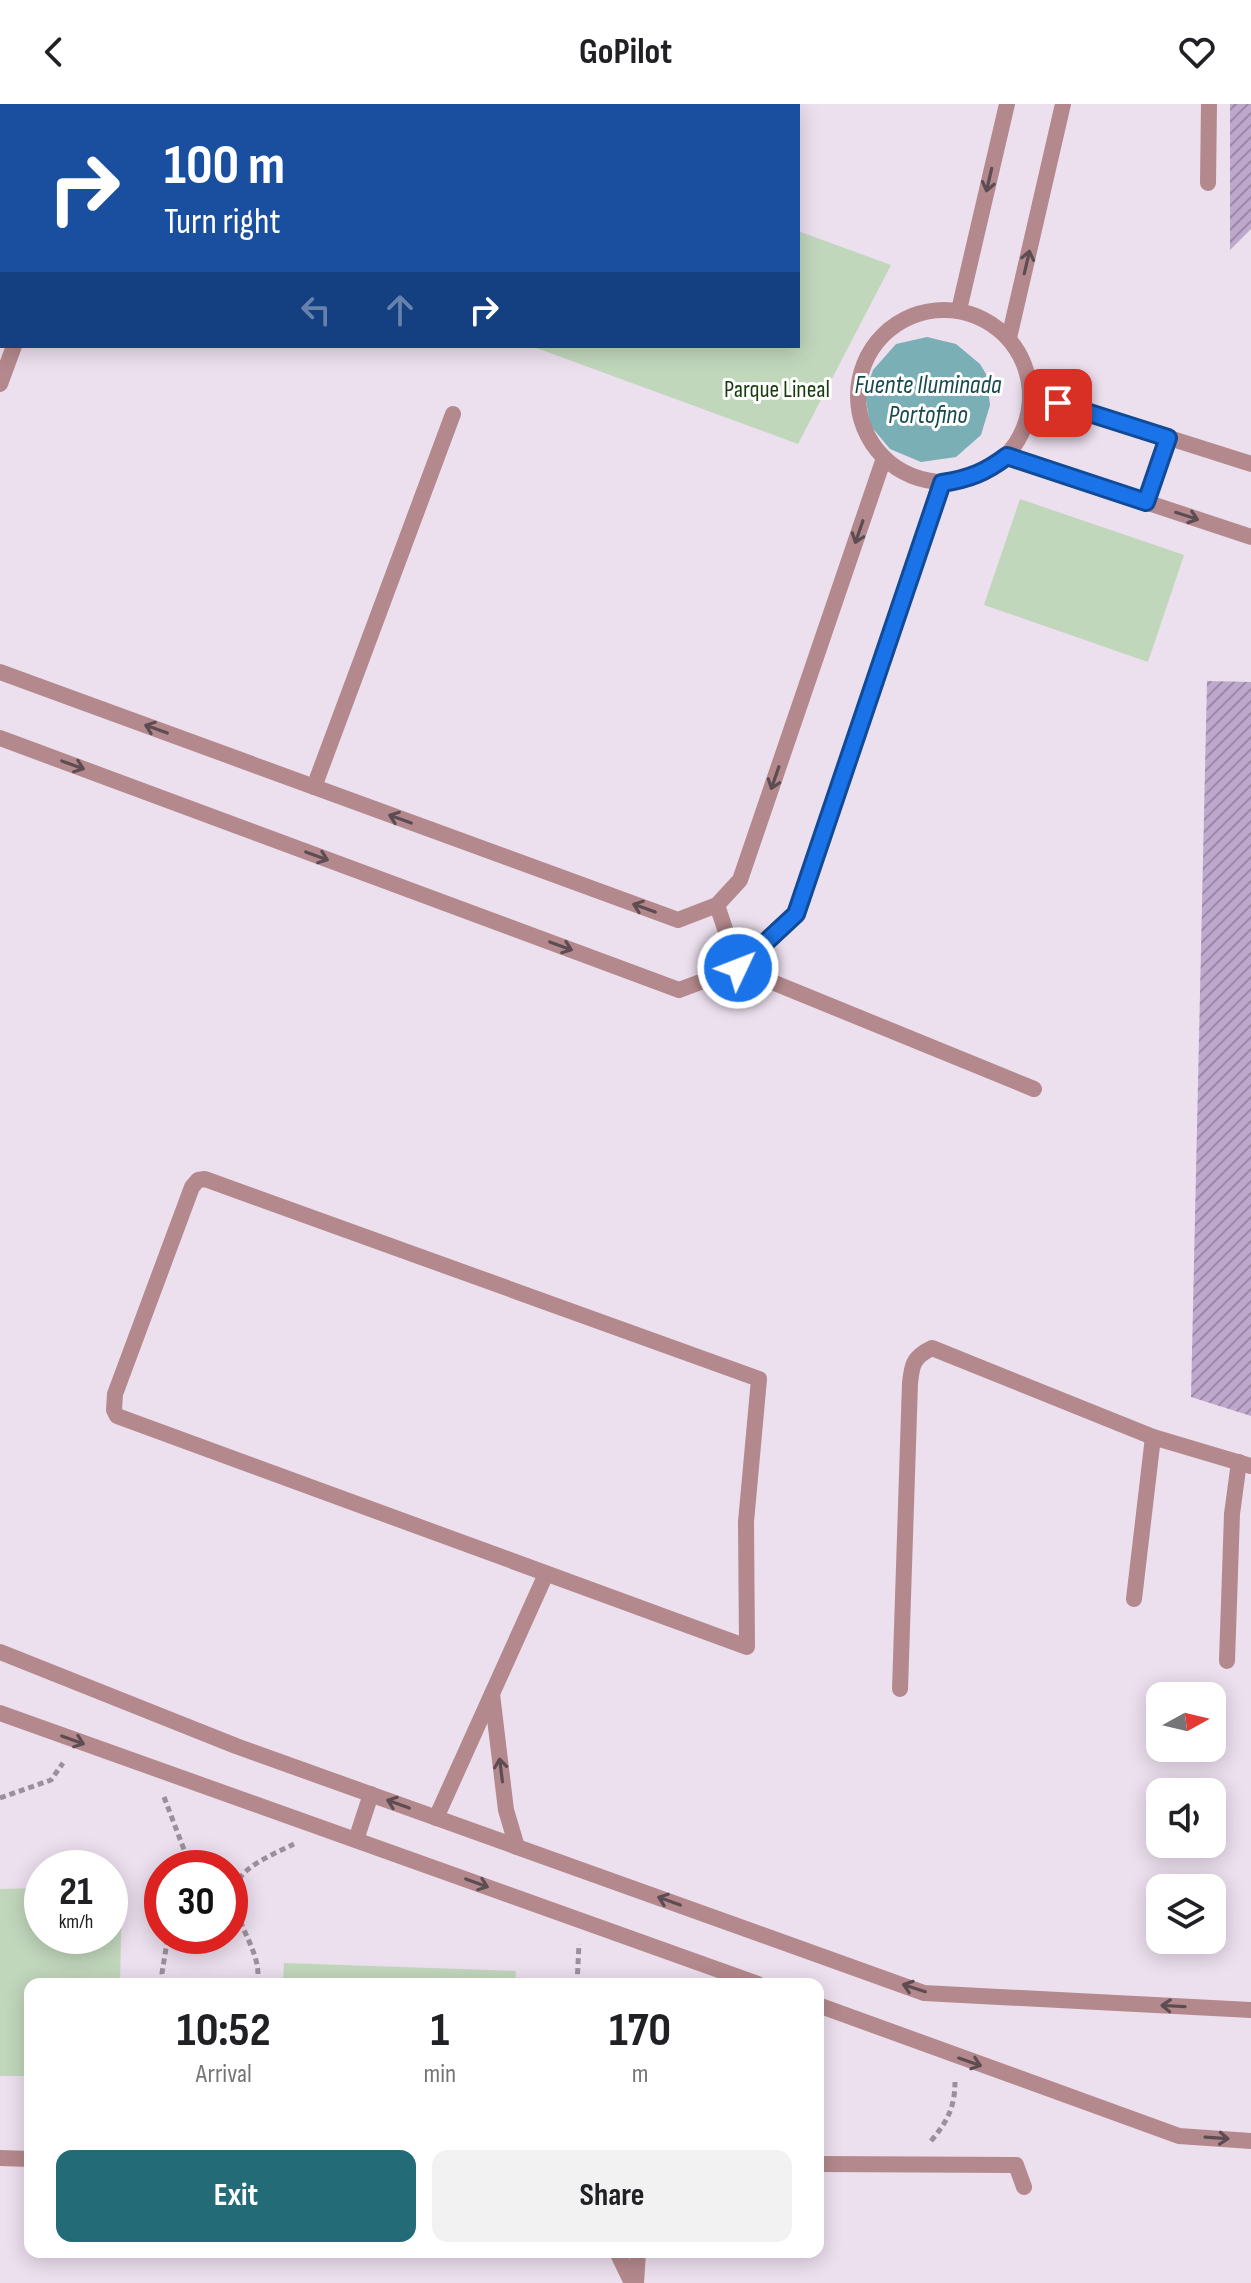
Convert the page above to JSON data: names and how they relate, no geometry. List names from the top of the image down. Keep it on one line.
{"water":["Fuente Iluminada Portofino"],"parks":["Parque Lineal"],"north":"right","page":{"header":"GoPilot","turn":["100 m","Turn right"],"speed":"21 km/h","limit":"30","eta":["10:52","Arrival","1","min","170","m"],"buttons":["Exit","Share"]}}
